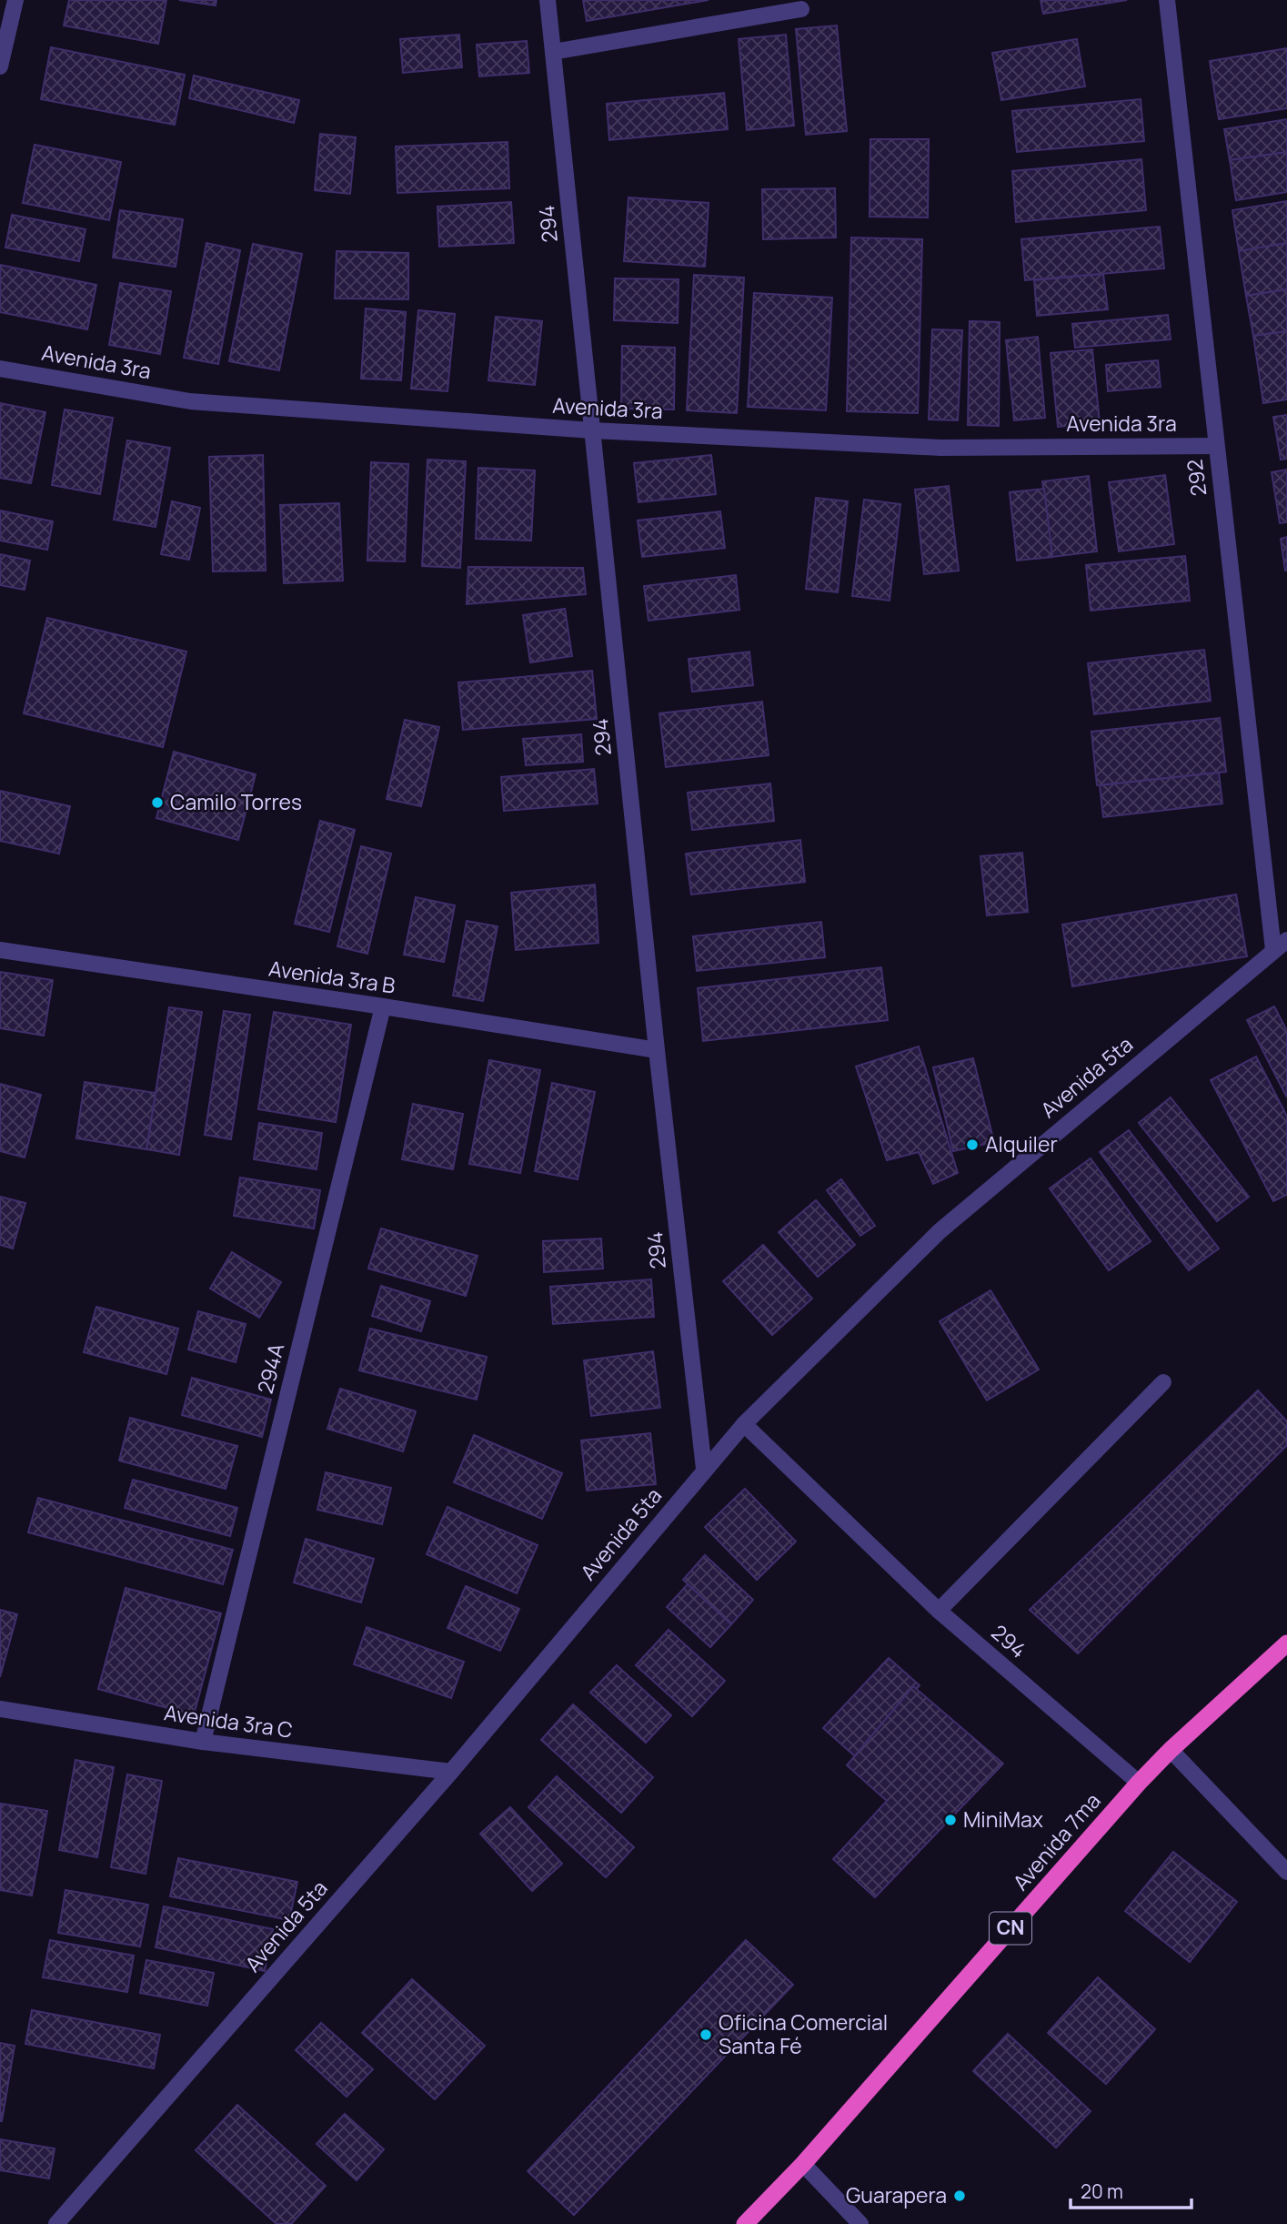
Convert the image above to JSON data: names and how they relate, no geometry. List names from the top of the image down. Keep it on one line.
{"streets":{"highway":["Avenida 7ma","CN"],"street":["294","Avenida 3ra","292","Avenida 3ra B","Avenida 5ta","294A","Avenida 3ra C"]},"crossings":[["294","Avenida 3ra"],["294","Avenida 3ra B"],["294","Avenida 5ta"],["294","Avenida 7ma"],["Avenida 3ra","292"],["292","Avenida 5ta"],["Avenida 3ra B","294A"],["Avenida 5ta","Avenida 3ra C"],["294A","Avenida 3ra C"]],"places":["Camilo Torres","Alquiler","MiniMax","Oficina Comercial Santa Fé","Guarapera"],"scale_bar":"20 m"}
